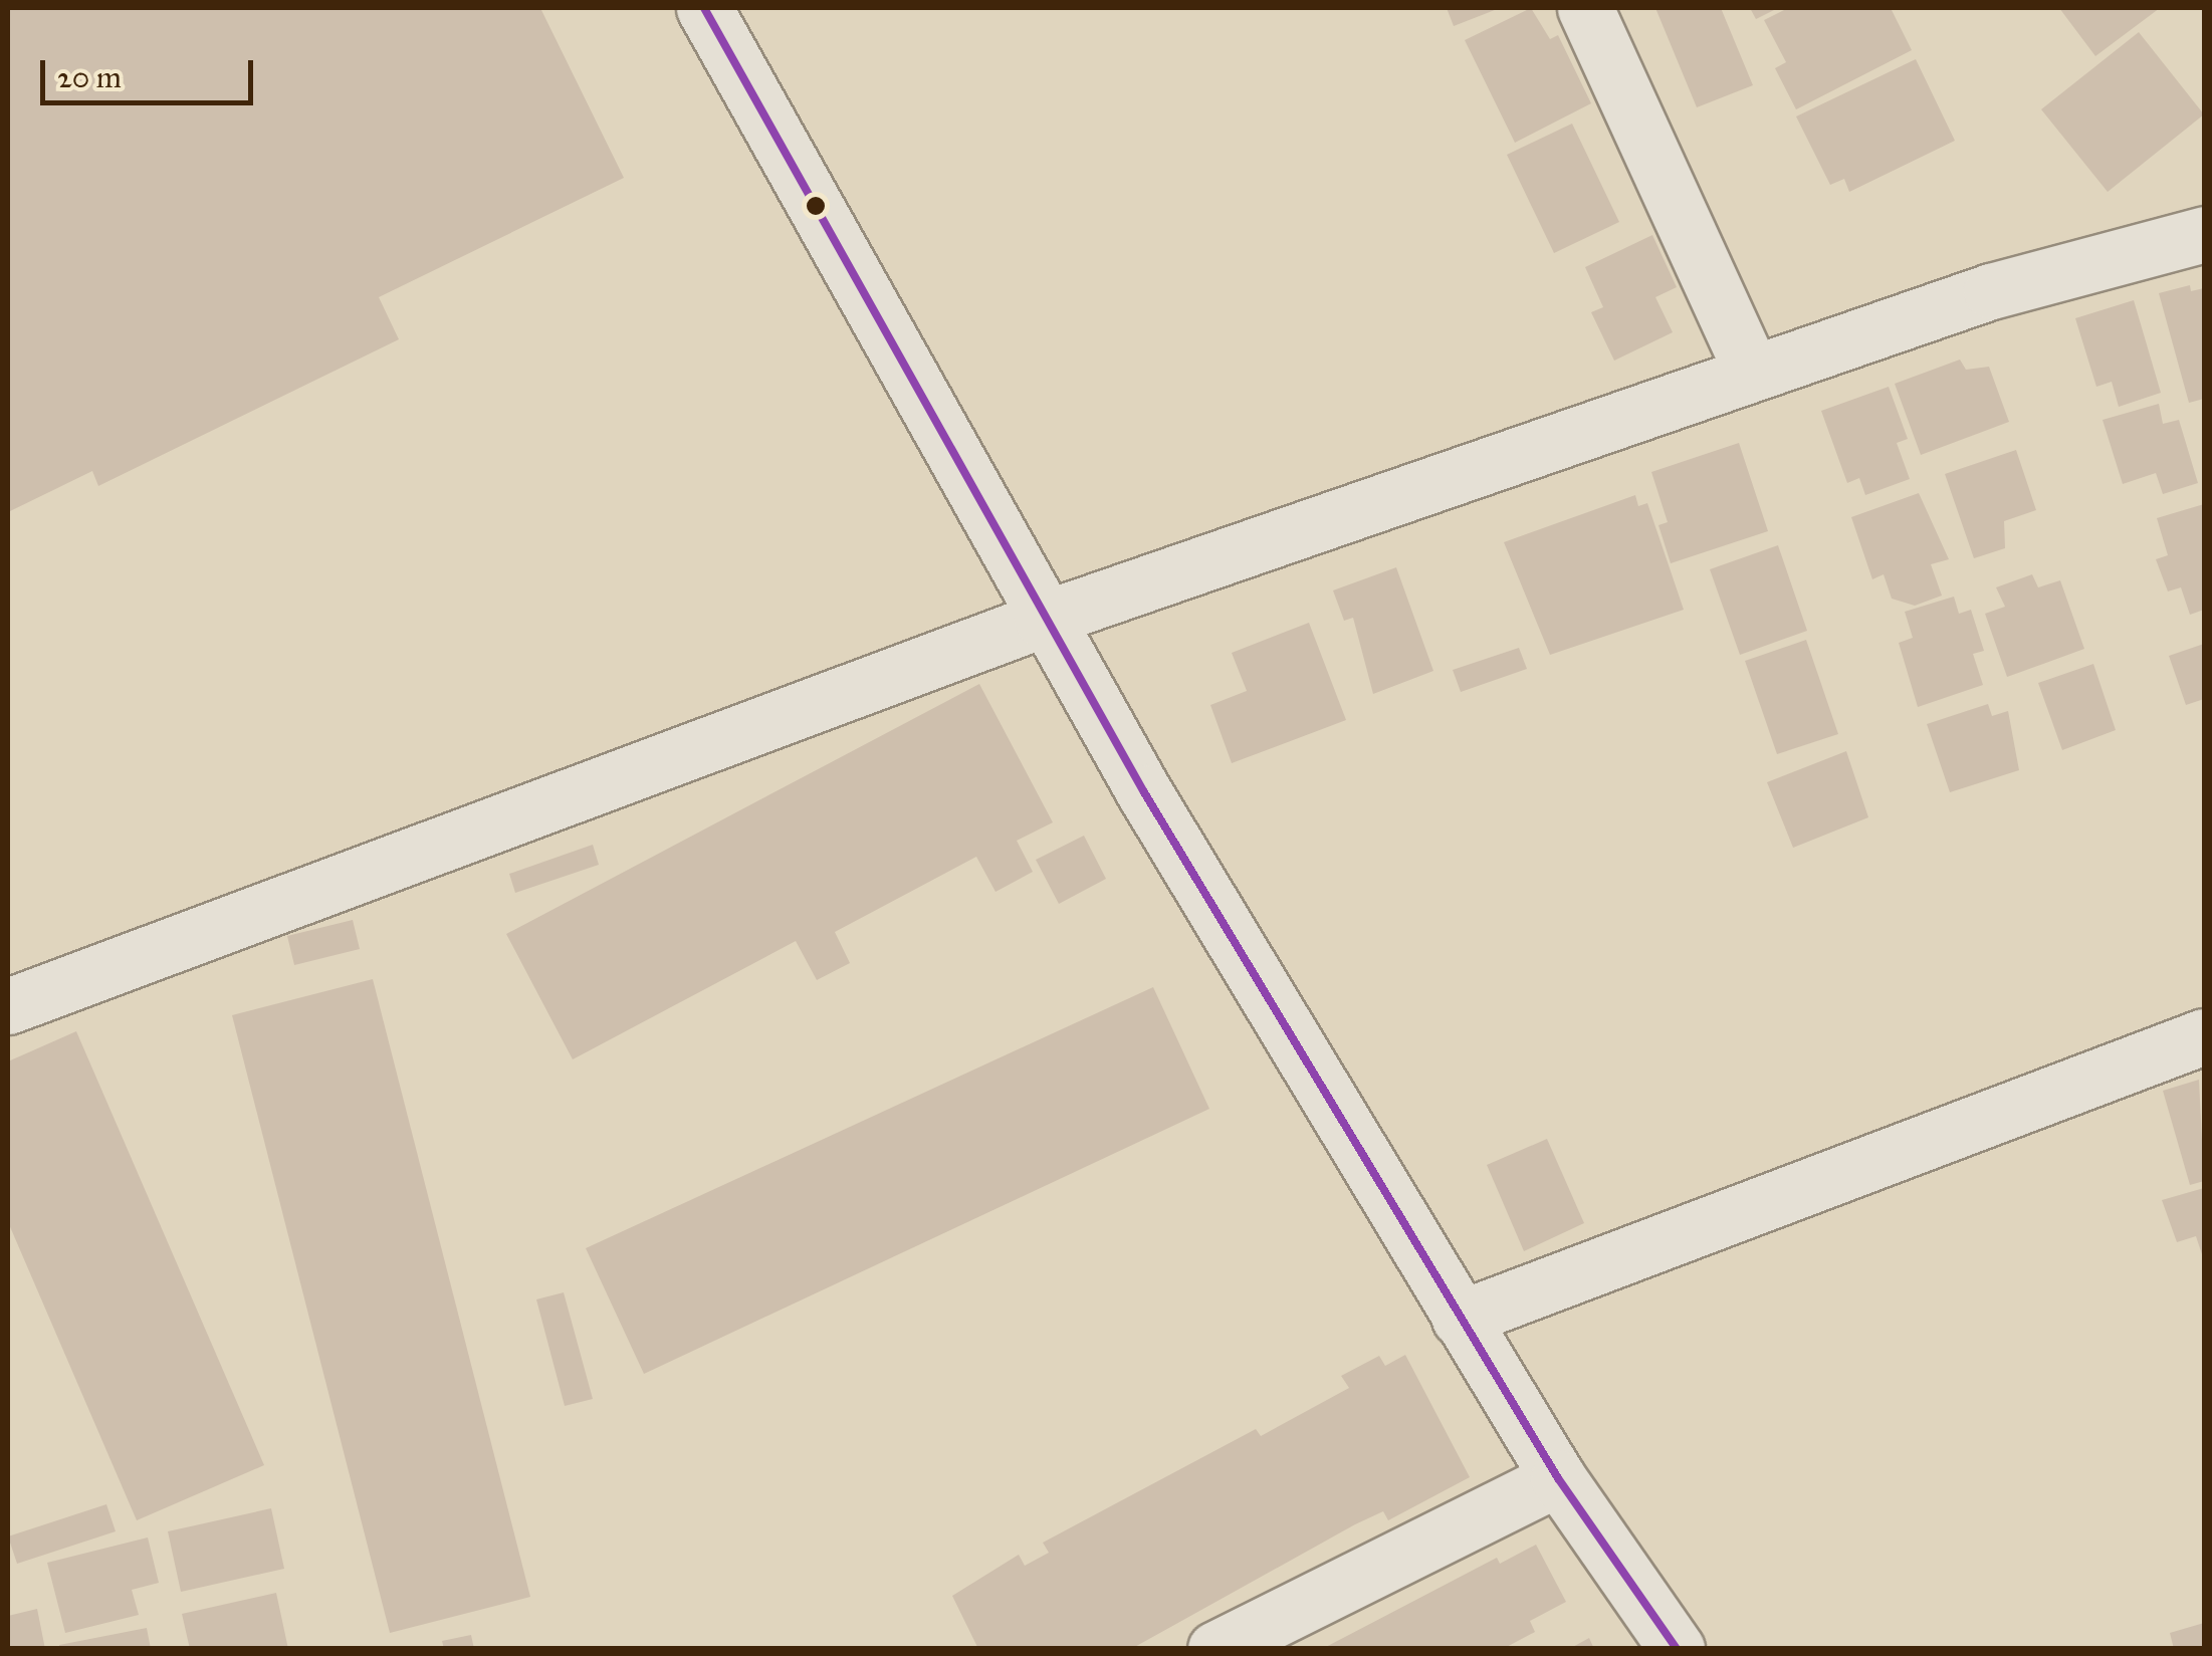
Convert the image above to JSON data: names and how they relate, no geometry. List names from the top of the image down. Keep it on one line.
{"scale_bar":"20 m"}
